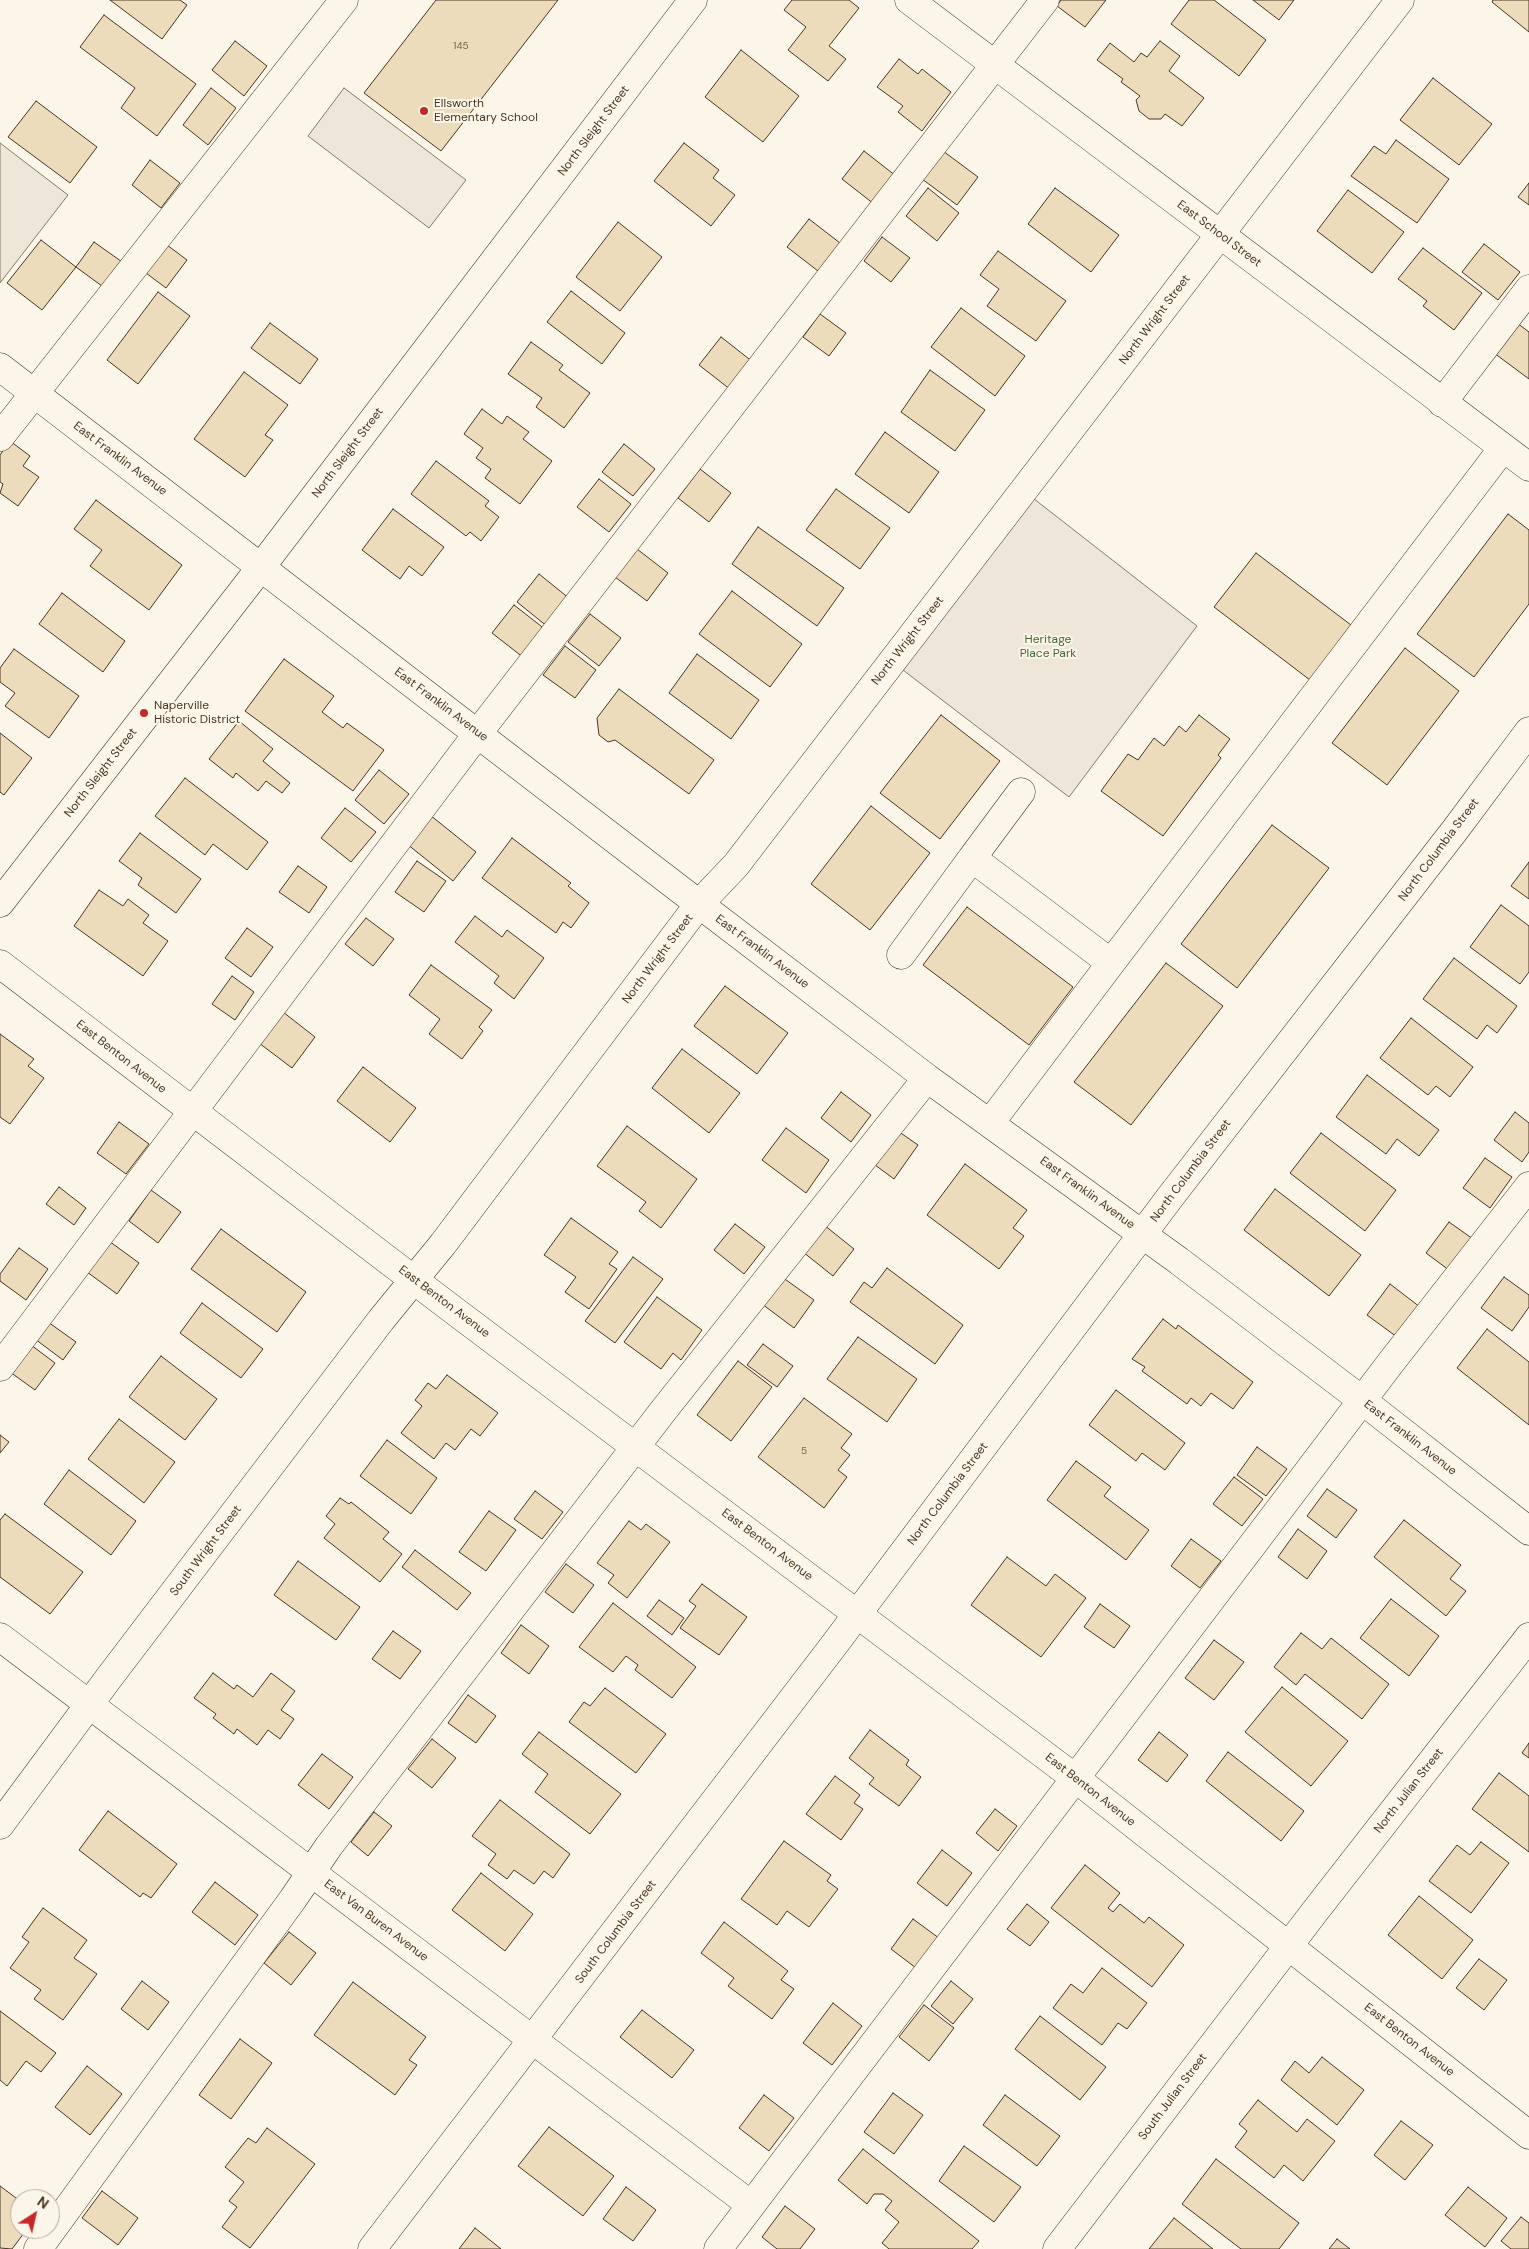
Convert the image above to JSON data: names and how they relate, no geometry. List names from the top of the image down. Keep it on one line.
{"streets":{"street":["North Sleight Street","East School Street","North Wright Street","East Franklin Avenue","North Columbia Street","East Benton Avenue","South Wright Street","North Julian Street","East Van Buren Avenue","South Columbia Street","South Julian Street"]},"crossings":[["North Sleight Street","East Franklin Avenue"],["East School Street","North Wright Street"],["North Wright Street","East Franklin Avenue"],["North Wright Street","East Benton Avenue"],["North Wright Street","South Wright Street"],["East Franklin Avenue","North Columbia Street"],["North Columbia Street","East Benton Avenue"],["North Columbia Street","South Columbia Street"],["East Benton Avenue","South Wright Street"],["East Benton Avenue","North Julian Street"],["East Benton Avenue","South Columbia Street"],["East Benton Avenue","South Julian Street"],["South Wright Street","East Van Buren Avenue"],["North Julian Street","South Julian Street"],["East Van Buren Avenue","South Columbia Street"]],"parks":["Heritage Place Park"],"places":["Ellsworth Elementary School","Naperville Historic District"],"house_numbers":["145","5"],"north":"top right"}
